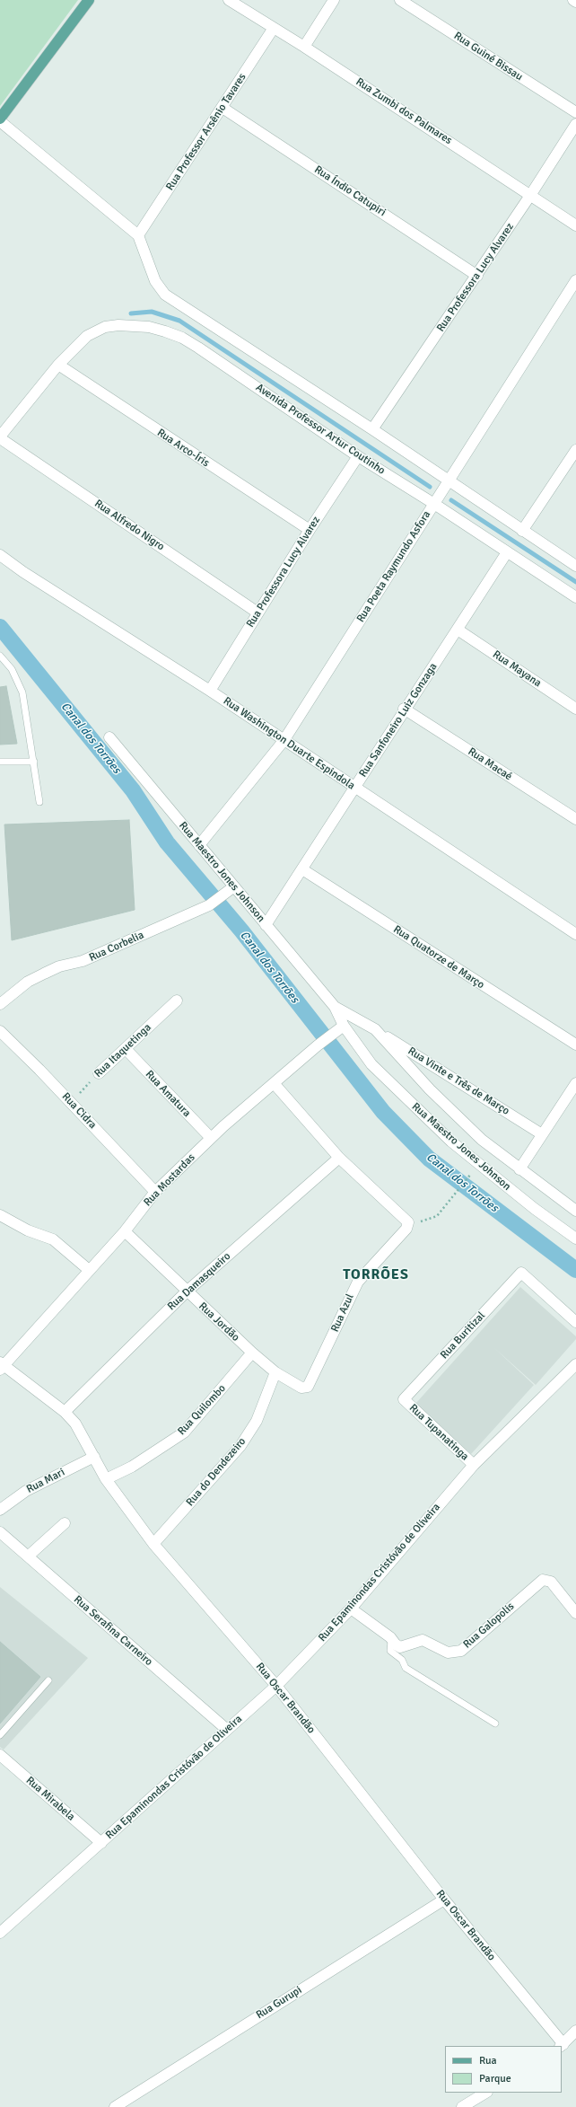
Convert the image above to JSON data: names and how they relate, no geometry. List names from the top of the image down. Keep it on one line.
{"streets":{"street":["Rua Guiné Bissau","Rua Zumbi dos Palmares","Rua Professor Arsênio Tavares","Rua Índio Catupiri","Rua Professora Lucy Alvarez","Avenida Professor Artur Coutinho","Rua Arco-Íris","Rua Alfredo Nigro","Rua Poeta Raymundo Asfora","Rua Mayana","Rua Sanfoneiro Luiz Gonzaga","Rua Washington Duarte Espindola","Rua Macaé","Rua Maestro Jones Johnson","Rua Corbelia","Rua Quatorze de Março","Rua Itaquetinga","Rua Vinte e Três de Março","Rua Amatura","Rua Cidra","Rua Mostardas","Rua Damasqueiro","Rua Azul","Rua Jordão","Rua Buritizal","Rua Quilombo","Rua Tupanatinga","Rua do Dendezeiro","Rua Mari","Rua Epaminondas Cristóvão de Oliveira","Rua Galopolis","Rua Serafina Carneiro","Rua Oscar Brandão","Rua Mirabela","Rua Gurupi"]},"crossings":[["Rua Zumbi dos Palmares","Rua Professor Arsênio Tavares"],["Rua Zumbi dos Palmares","Rua Professora Lucy Alvarez"],["Rua Professor Arsênio Tavares","Rua Índio Catupiri"],["Rua Índio Catupiri","Rua Professora Lucy Alvarez"],["Rua Professora Lucy Alvarez","Avenida Professor Artur Coutinho"],["Rua Professora Lucy Alvarez","Rua Arco-Íris"],["Rua Professora Lucy Alvarez","Rua Alfredo Nigro"],["Rua Professora Lucy Alvarez","Rua Washington Duarte Espindola"],["Avenida Professor Artur Coutinho","Rua Arco-Íris"],["Avenida Professor Artur Coutinho","Rua Alfredo Nigro"],["Avenida Professor Artur Coutinho","Rua Poeta Raymundo Asfora"],["Avenida Professor Artur Coutinho","Rua Sanfoneiro Luiz Gonzaga"],["Rua Poeta Raymundo Asfora","Rua Washington Duarte Espindola"],["Rua Poeta Raymundo Asfora","Rua Maestro Jones Johnson"],["Rua Mayana","Rua Sanfoneiro Luiz Gonzaga"],["Rua Sanfoneiro Luiz Gonzaga","Rua Washington Duarte Espindola"],["Rua Sanfoneiro Luiz Gonzaga","Rua Macaé"],["Rua Sanfoneiro Luiz Gonzaga","Rua Maestro Jones Johnson"],["Rua Sanfoneiro Luiz Gonzaga","Rua Quatorze de Março"],["Rua Maestro Jones Johnson","Rua Corbelia"],["Rua Maestro Jones Johnson","Rua Vinte e Três de Março"],["Rua Maestro Jones Johnson","Rua Mostardas"],["Rua Itaquetinga","Rua Amatura"],["Rua Itaquetinga","Rua Cidra"],["Rua Amatura","Rua Mostardas"],["Rua Cidra","Rua Mostardas"],["Rua Mostardas","Rua Jordão"],["Rua Mostardas","Rua Oscar Brandão"],["Rua Damasqueiro","Rua Jordão"],["Rua Damasqueiro","Rua Oscar Brandão"],["Rua Azul","Rua Jordão"],["Rua Jordão","Rua Quilombo"],["Rua Jordão","Rua do Dendezeiro"],["Rua Buritizal","Rua Tupanatinga"],["Rua Quilombo","Rua Oscar Brandão"],["Rua Tupanatinga","Rua Epaminondas Cristóvão de Oliveira"],["Rua do Dendezeiro","Rua Oscar Brandão"],["Rua Mari","Rua Oscar Brandão"],["Rua Epaminondas Cristóvão de Oliveira","Rua Galopolis"],["Rua Epaminondas Cristóvão de Oliveira","Rua Serafina Carneiro"],["Rua Epaminondas Cristóvão de Oliveira","Rua Oscar Brandão"],["Rua Epaminondas Cristóvão de Oliveira","Rua Mirabela"],["Rua Oscar Brandão","Rua Gurupi"]],"districts":["TORRÕES"],"water":["Canal dos Torrões"],"legend":["Rua","Parque"]}
